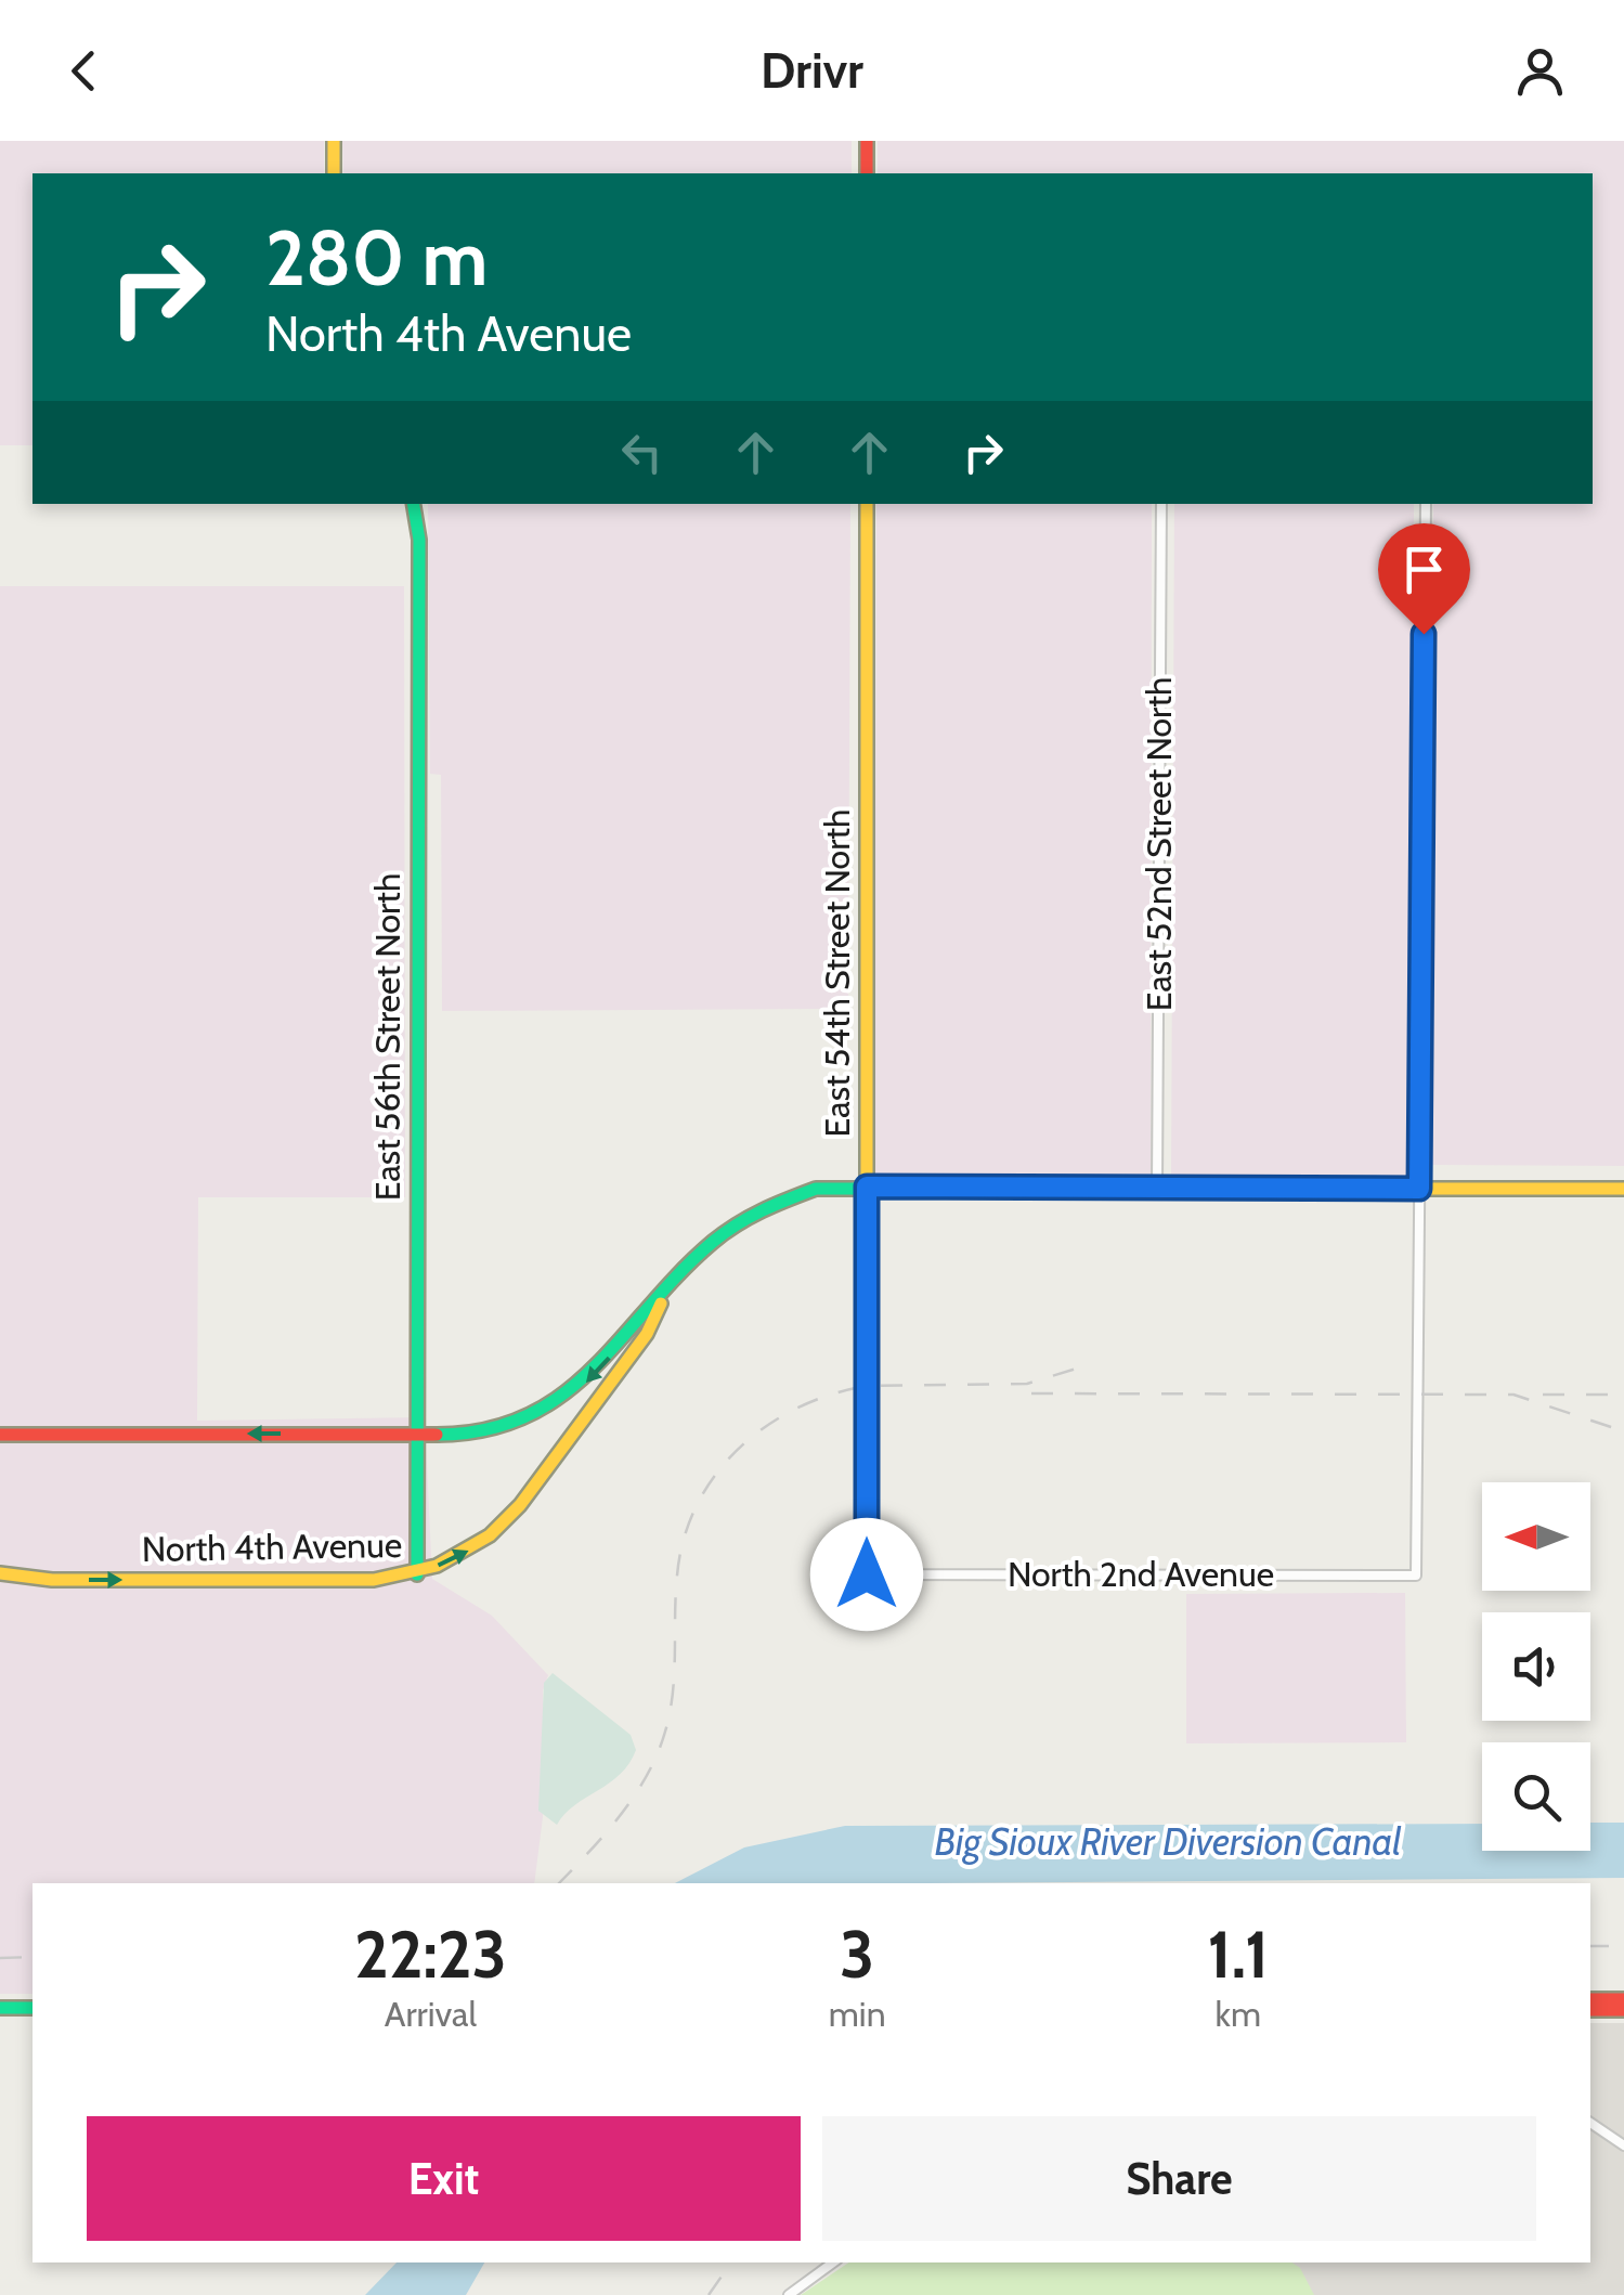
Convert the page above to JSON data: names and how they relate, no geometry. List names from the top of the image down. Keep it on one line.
{"streets":{"street":["East 52nd Street North","East 54th Street North","East 56th Street North","North 4th Avenue","North 2nd Avenue"]},"crossings":[["East 52nd Street North","North 4th Avenue"],["East 54th Street North","North 4th Avenue"],["East 54th Street North","North 2nd Avenue"],["East 56th Street North","North 4th Avenue"],["North 4th Avenue","North 2nd Avenue"]],"water":["Big Sioux River Diversion Canal"],"north":"left","page":{"header":"Drivr","turn":["280 m","North 4th Avenue"],"eta":["22:23","Arrival","3","min","1.1","km"],"buttons":["Exit","Share"]}}
